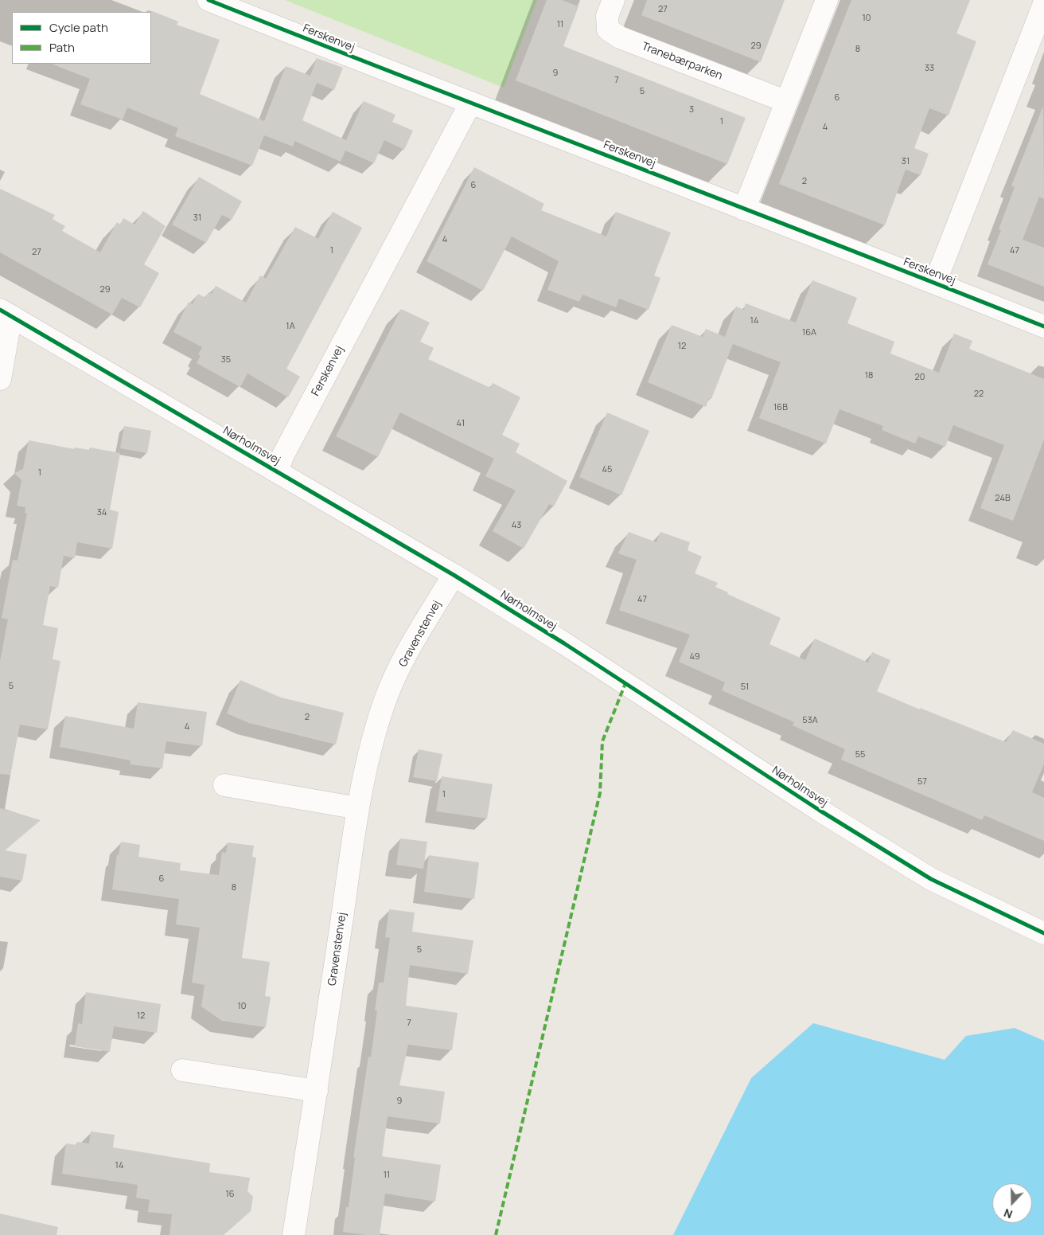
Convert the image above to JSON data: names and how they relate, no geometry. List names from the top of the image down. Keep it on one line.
{"streets":{"street":["Ferskenvej","Tranebærparken","Nørholmsvej","Gravenstenvej"]},"crossings":[["Ferskenvej","Nørholmsvej"],["Nørholmsvej","Gravenstenvej"]],"house_numbers":["27","10","11","29","8","33","9","7","5","6","3","1","4","31","2","6","31","4","1","47","27","29","14","1A","16A","12","35","18","20","22","16B","41","45","1","24B","34","43","47","49","5","51","2","53A","4","55","57","1","6","8","5","10","12","7","9","14","11","16"],"legend":["Cycle path","Path"],"north":"bottom"}
